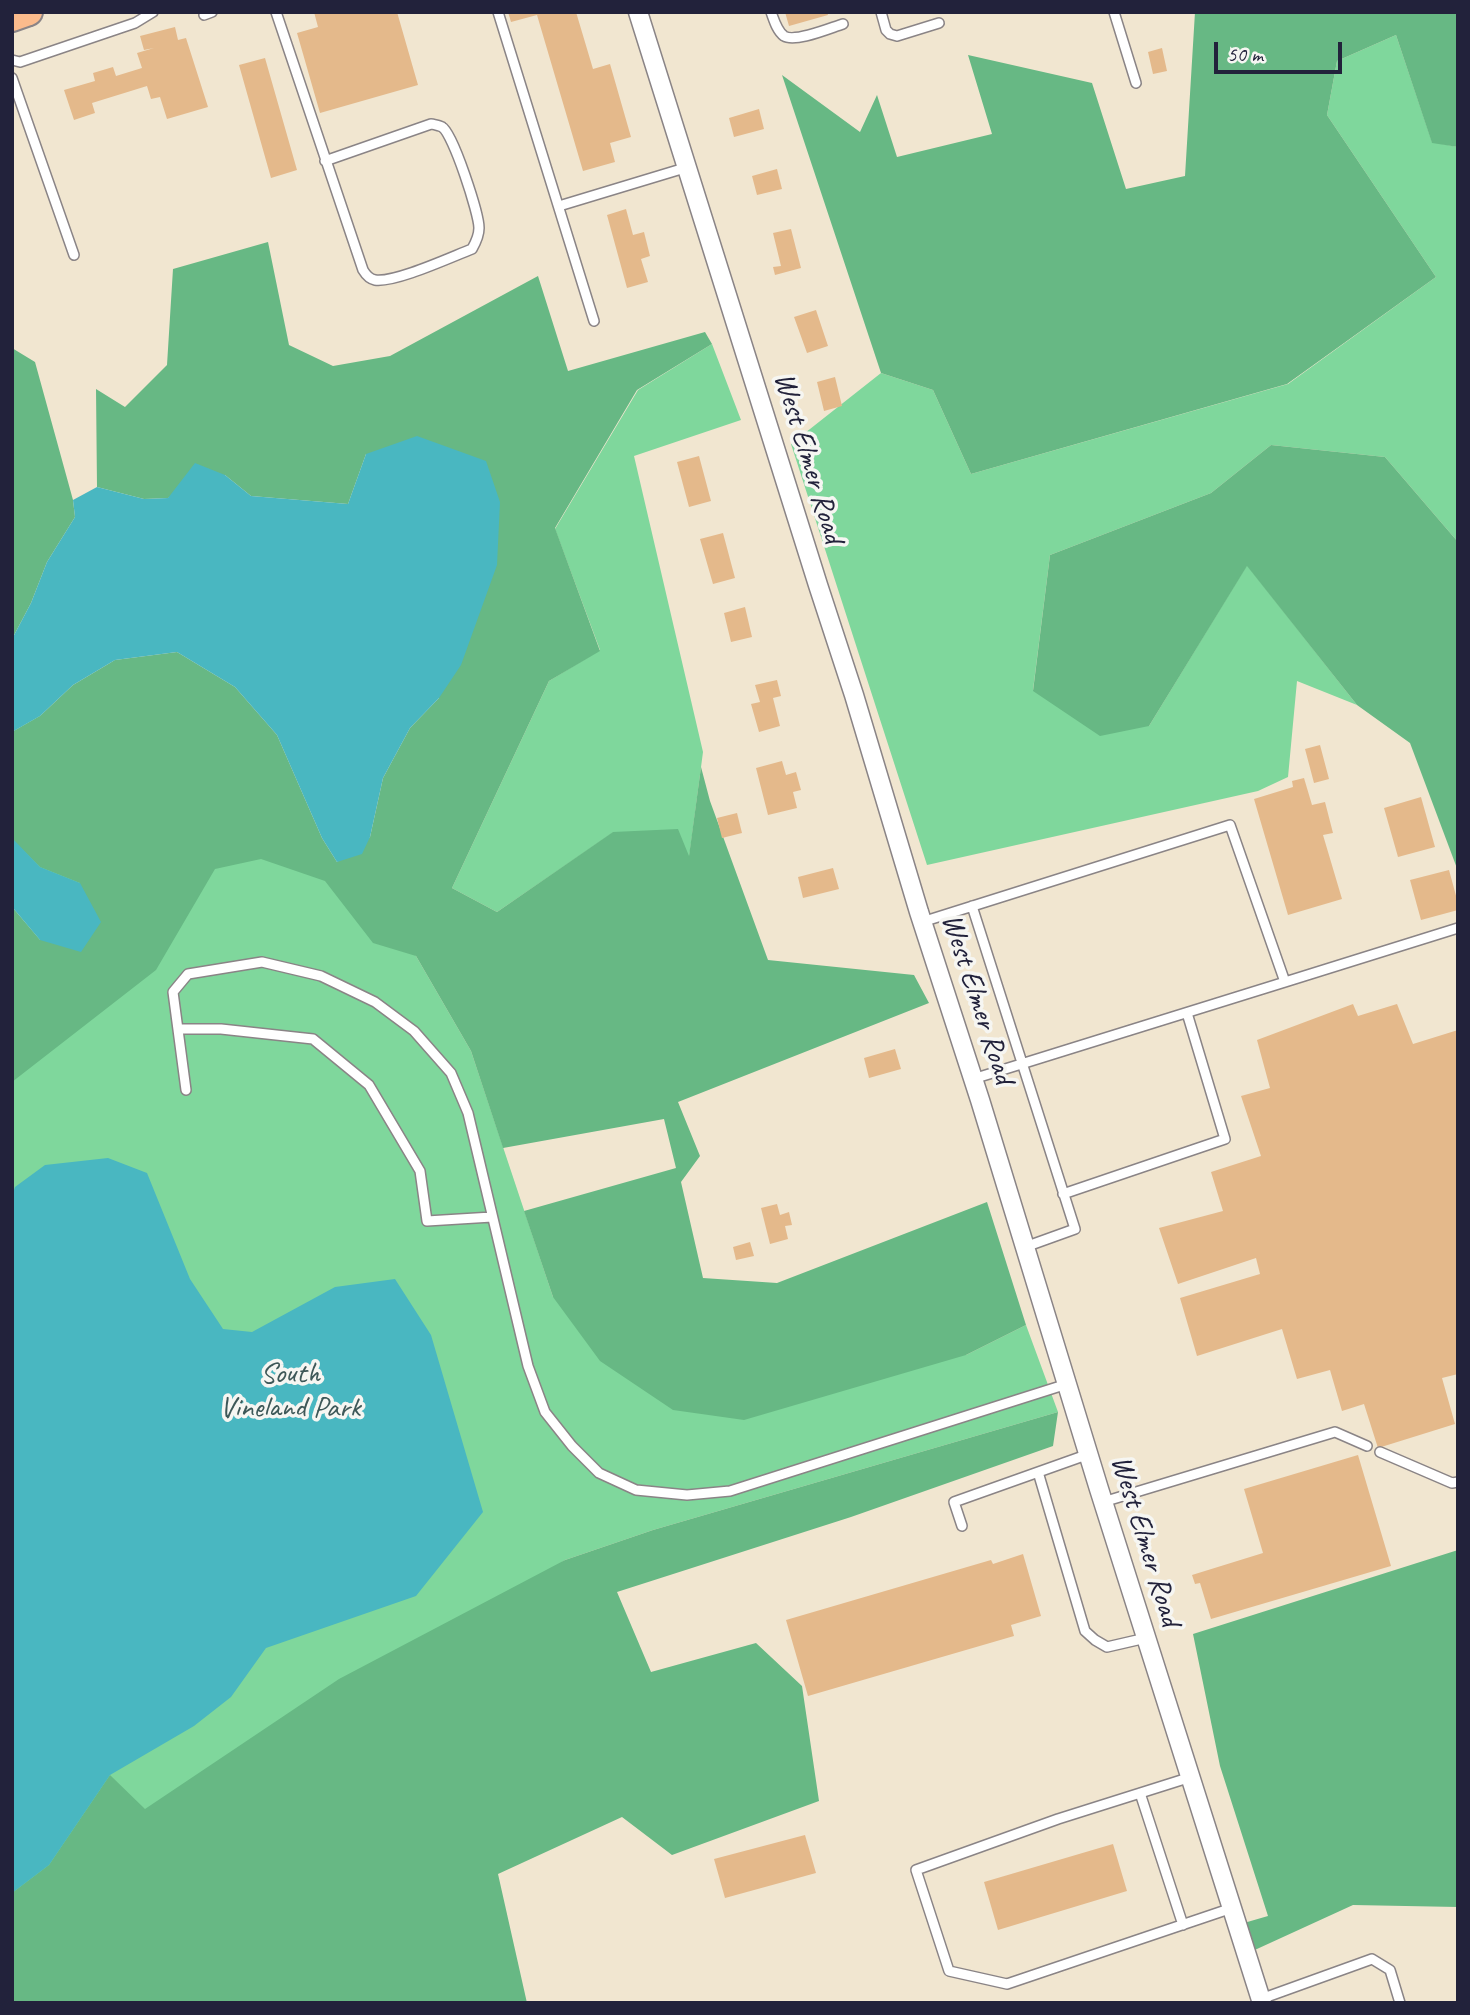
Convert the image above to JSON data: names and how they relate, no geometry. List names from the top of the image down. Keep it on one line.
{"streets":{"street":["West Elmer Road"]},"parks":["South Vineland Park"],"scale_bar":"50 m"}
